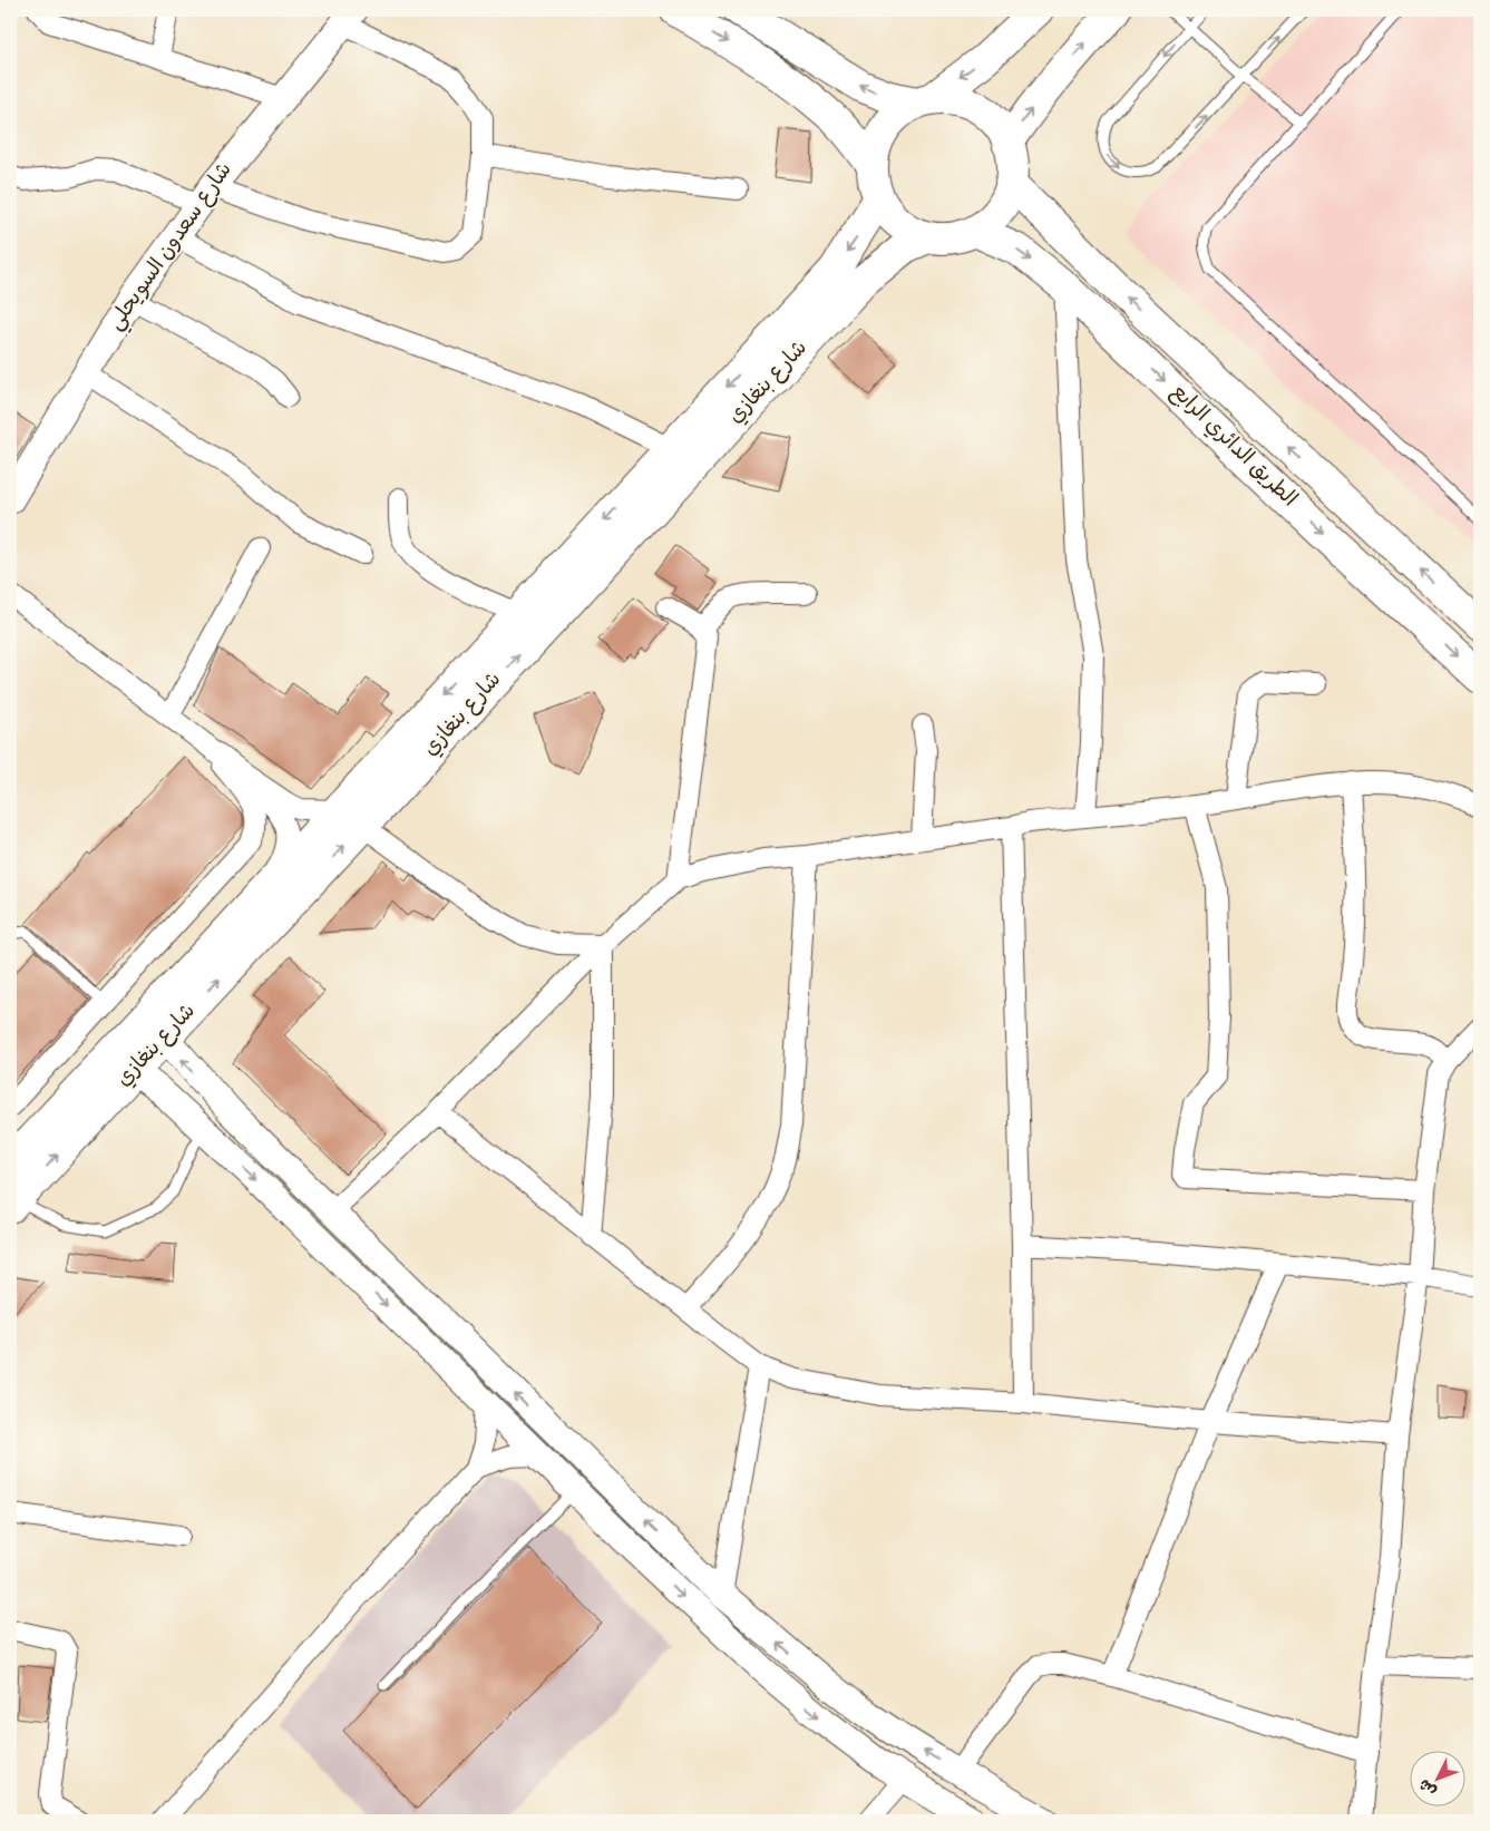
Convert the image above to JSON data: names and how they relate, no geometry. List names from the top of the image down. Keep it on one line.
{"streets":{"main road":["شارع سعدون السويحلي","شارع بنغازي","الطريق الدائري الرابع"]},"crossings":[["شارع بنغازي","الطريق الدائري الرابع"]],"north":"bottom left"}
